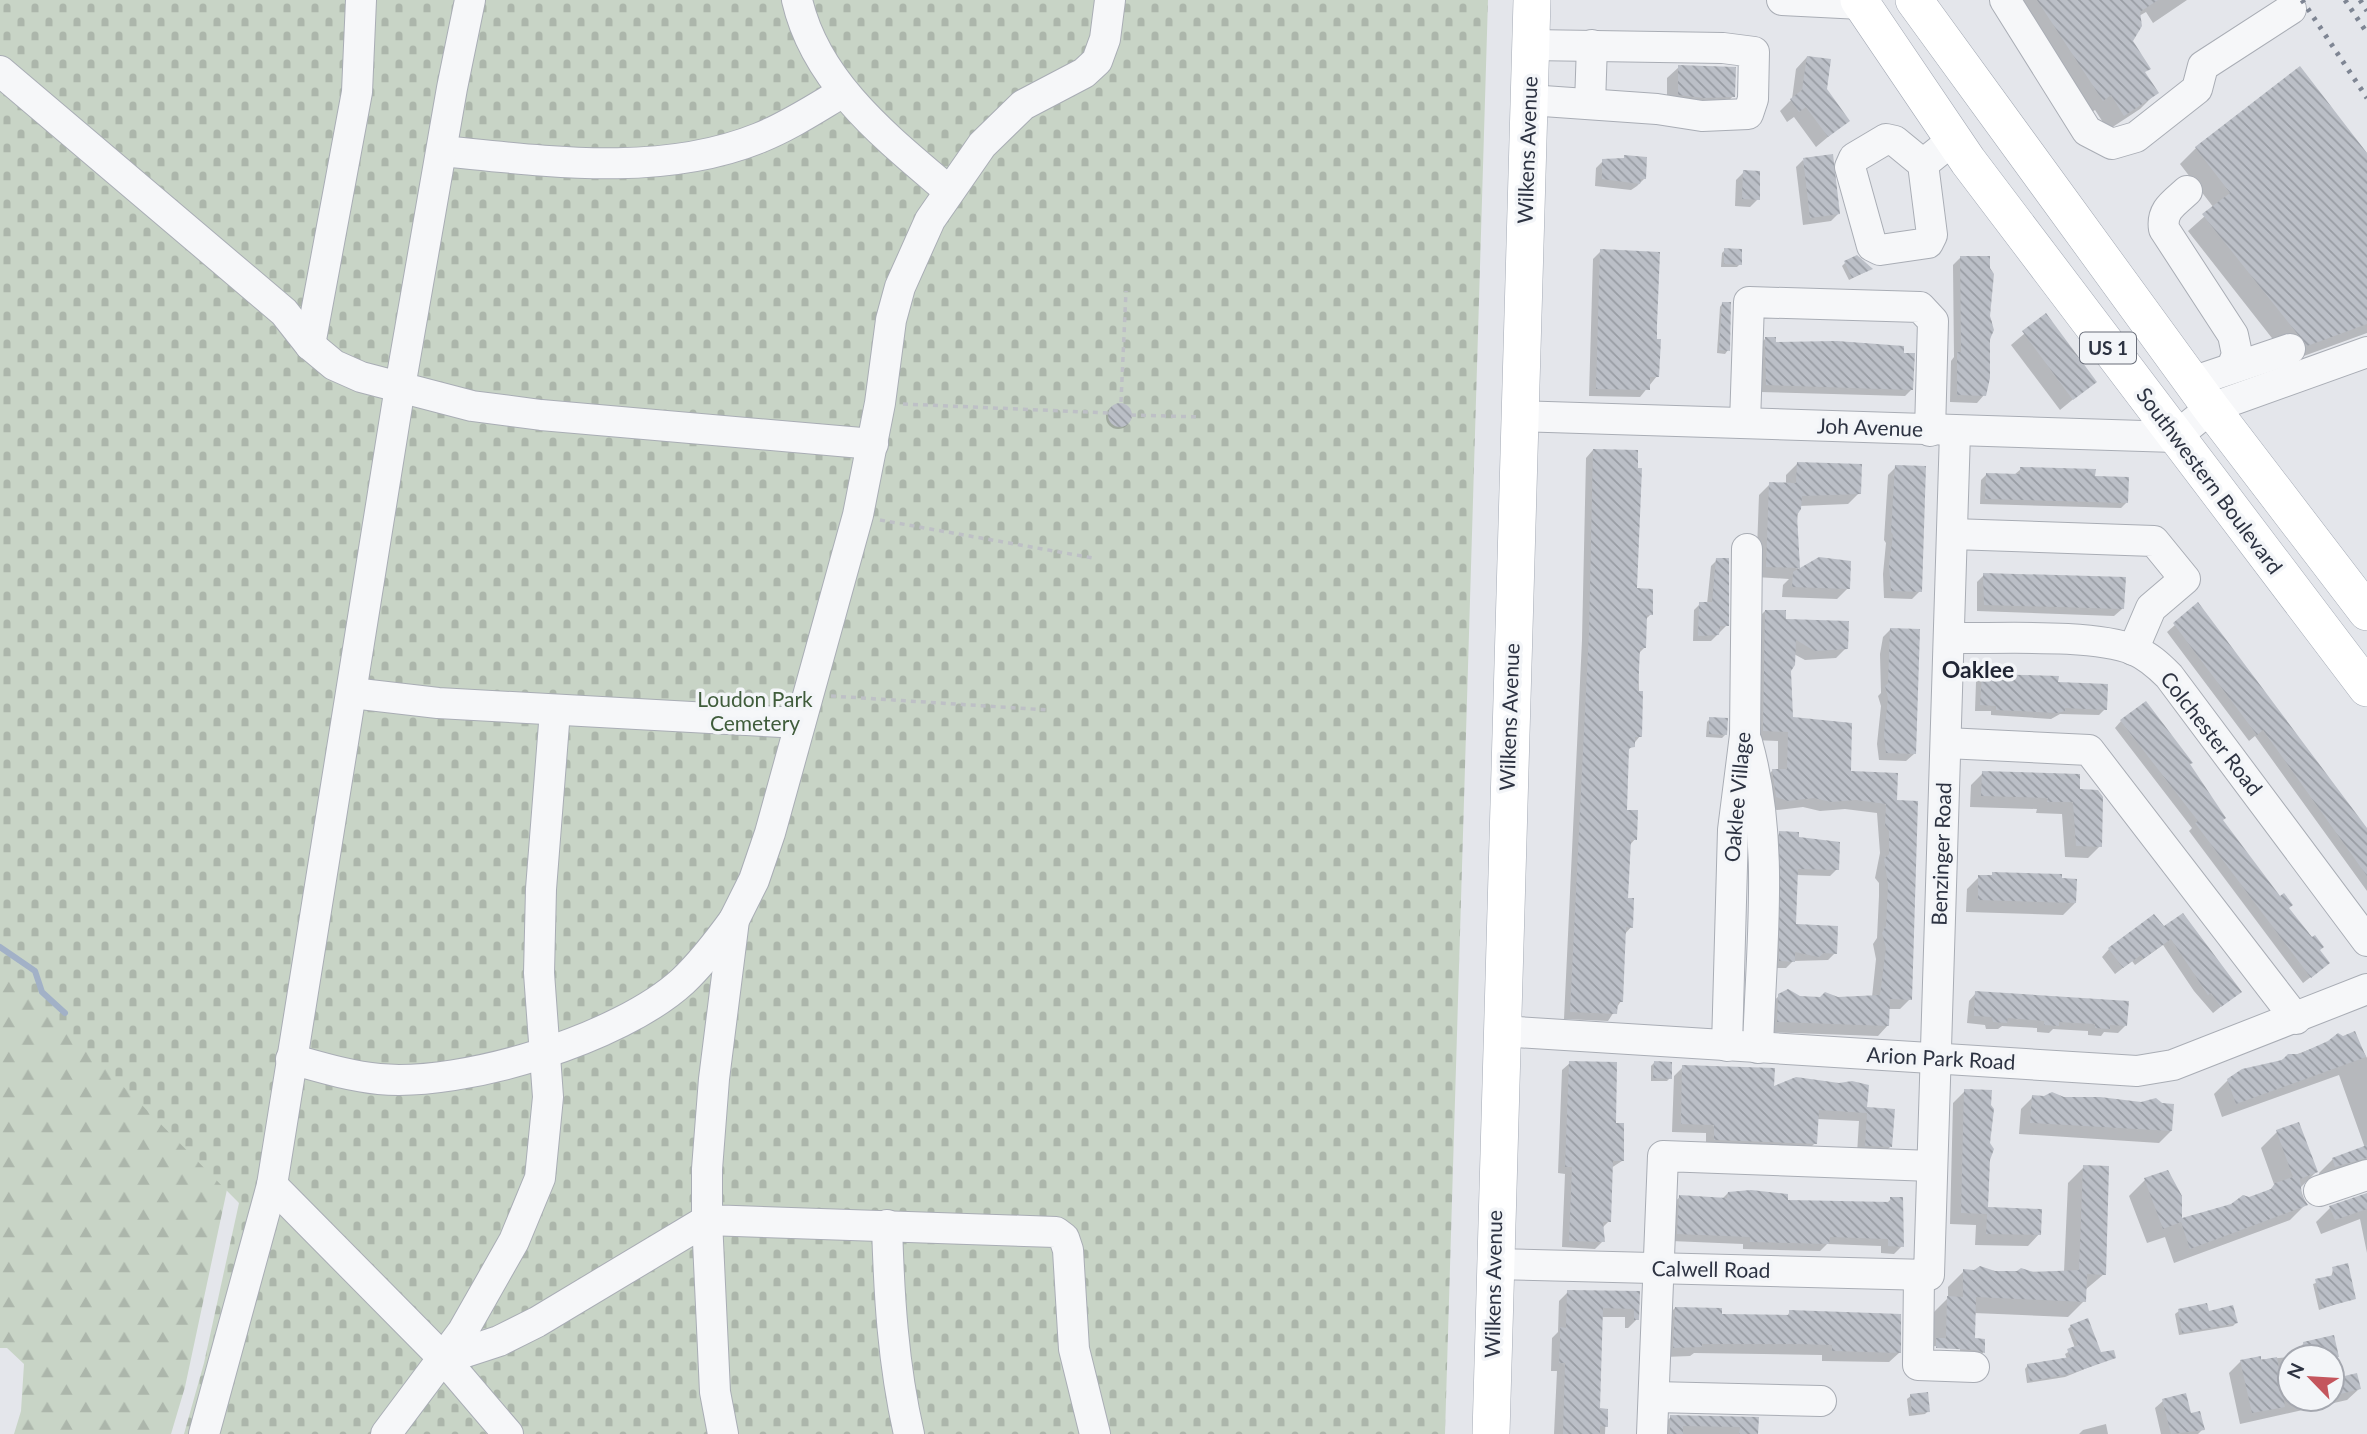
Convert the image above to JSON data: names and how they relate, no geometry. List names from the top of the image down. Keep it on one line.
{"streets":{"main road":["Wilkens Avenue","US 1","Southwestern Boulevard"],"street":["Joh Avenue","Colchester Road","Oaklee Village","Benzinger Road","Arion Park Road","Calwell Road"]},"crossings":[["Wilkens Avenue","Joh Avenue"],["Wilkens Avenue","Arion Park Road"],["Wilkens Avenue","Calwell Road"],["Joh Avenue","Southwestern Boulevard"],["Joh Avenue","Benzinger Road"],["Colchester Road","Benzinger Road"],["Oaklee Village","Arion Park Road"],["Benzinger Road","Arion Park Road"],["Benzinger Road","Calwell Road"]],"districts":["Oaklee"],"parks":["Loudon Park Cemetery"],"north":"top left"}
